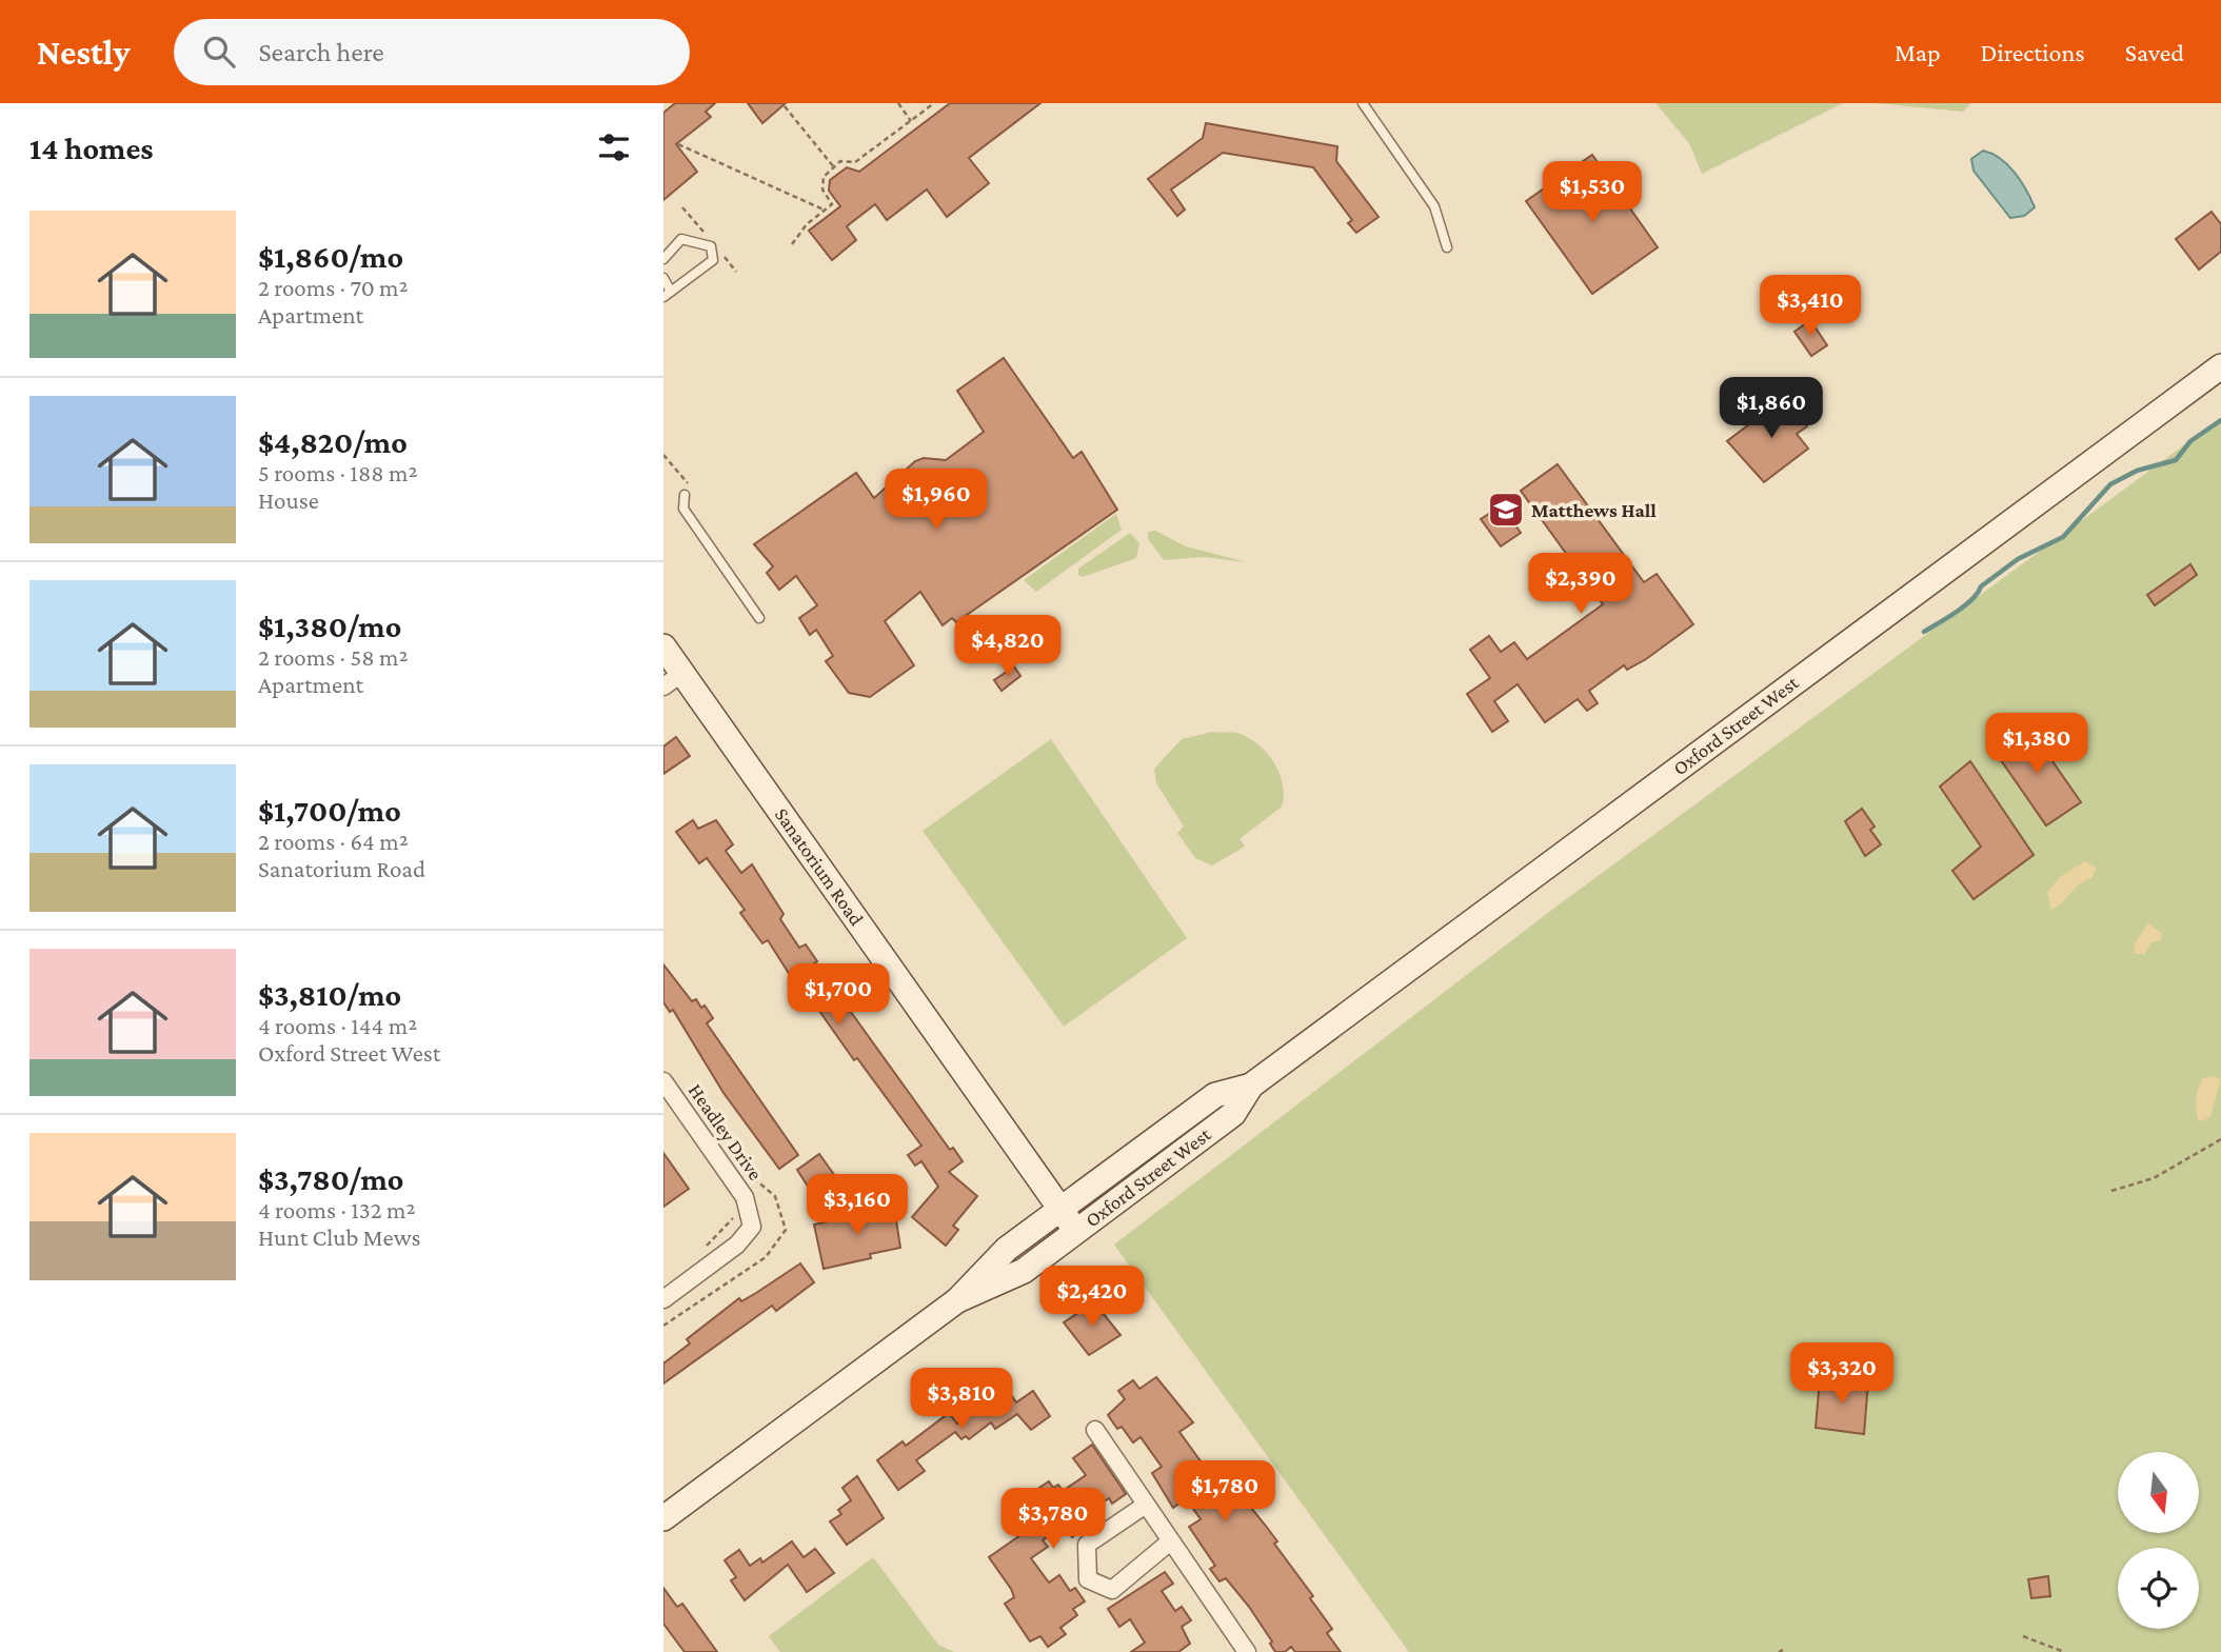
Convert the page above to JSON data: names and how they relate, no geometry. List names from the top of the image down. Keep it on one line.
{"streets":{"main road":["Oxford Street West","Sanatorium Road"],"street":["Headley Drive"]},"crossings":[["Oxford Street West","Sanatorium Road"]],"places":{"school or university":["Matthews Hall"]},"north":"bottom","page":{"header":"Nestly","search":"Search here","nav":["Map","Directions","Saved"],"heading":"14 homes","price":["$1,530","$3,410","$1,860","$1,960","$2,390","$4,820","$1,380","$1,700","$3,160","$2,420","$3,320","$3,810","$1,780","$3,780"],"list":[{"name":"$1,860/mo","note":"2 rooms · 70 m² · Apartment"},{"name":"$4,820/mo","note":"5 rooms · 188 m² · House"},{"name":"$1,380/mo","note":"2 rooms · 58 m² · Apartment"},{"name":"$1,700/mo","note":"2 rooms · 64 m² · Sanatorium Road"},{"name":"$3,810/mo","note":"4 rooms · 144 m² · Oxford Street West"},{"name":"$3,780/mo","note":"4 rooms · 132 m² · Hunt Club Mews"}]}}
